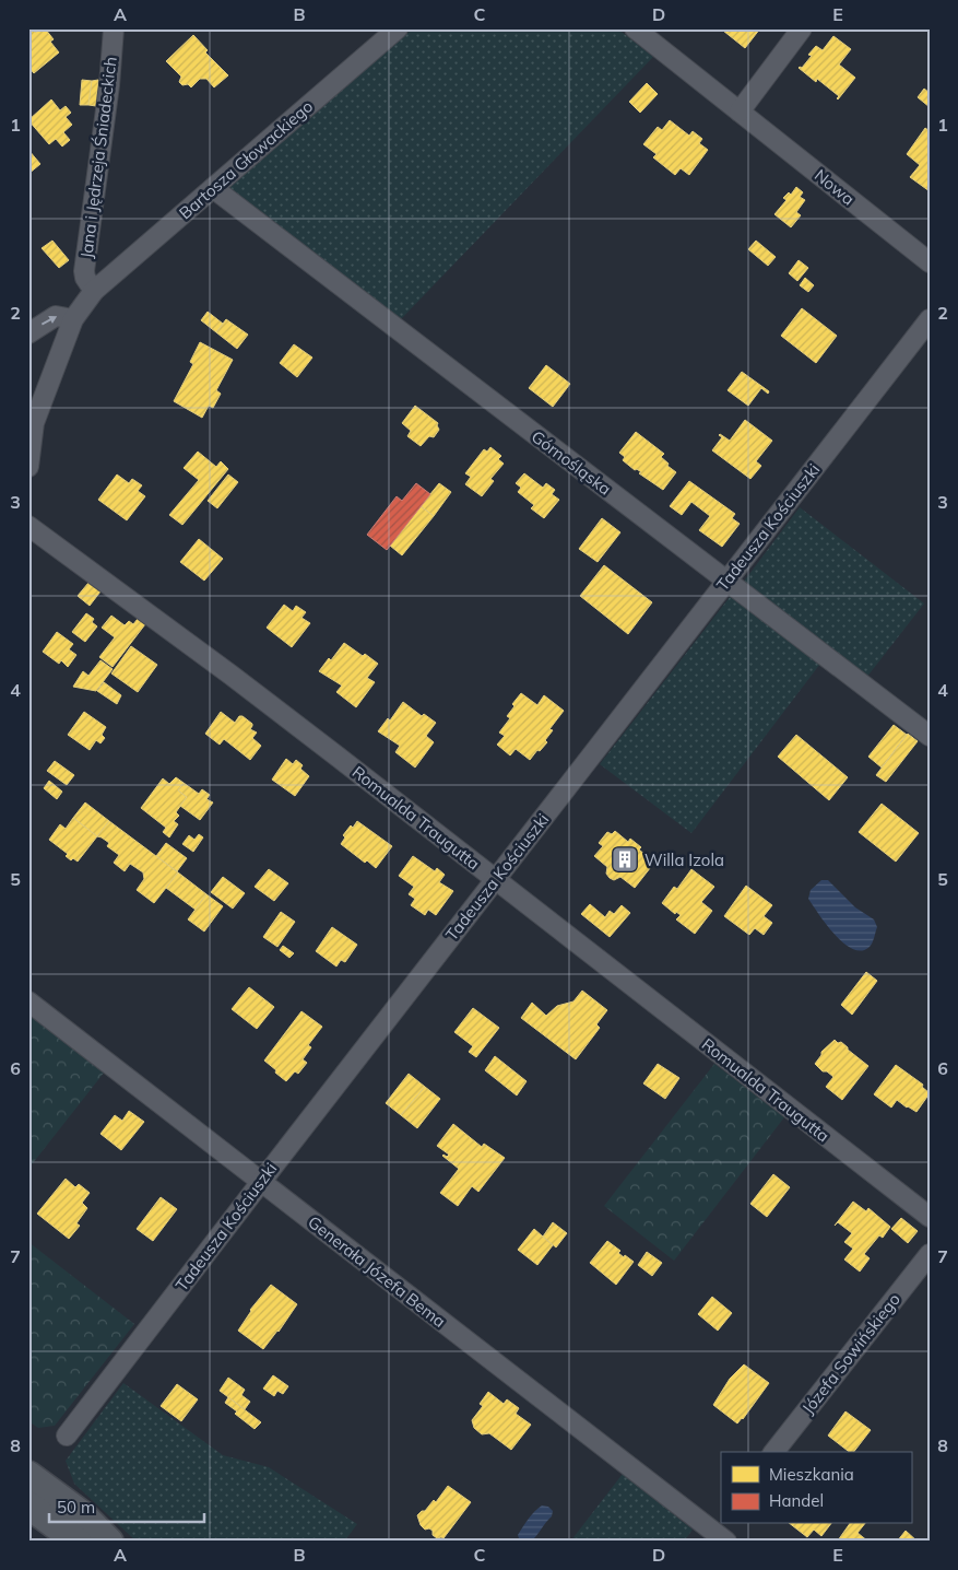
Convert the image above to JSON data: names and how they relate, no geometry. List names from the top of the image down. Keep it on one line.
{"streets":{"street":["Jana i Jędrzeja Śniadeckich","Bartosza Głowackiego","Nowa","Górnośląska","Tadeusza Kościuszki","Romualda Traugutta","Generała Józefa Bema","Józefa Sowińskiego"]},"crossings":[["Jana i Jędrzeja Śniadeckich","Bartosza Głowackiego"],["Bartosza Głowackiego","Górnośląska"],["Górnośląska","Tadeusza Kościuszki"],["Tadeusza Kościuszki","Romualda Traugutta"],["Tadeusza Kościuszki","Generała Józefa Bema"]],"places":{"building":["Willa Izola"]},"legend":["Mieszkania","Handel"],"scale_bar":"50 m","grid":{"columns":["A","B","C","D","E"],"rows":["1","2","3","4","5","6","7","8"]}}
